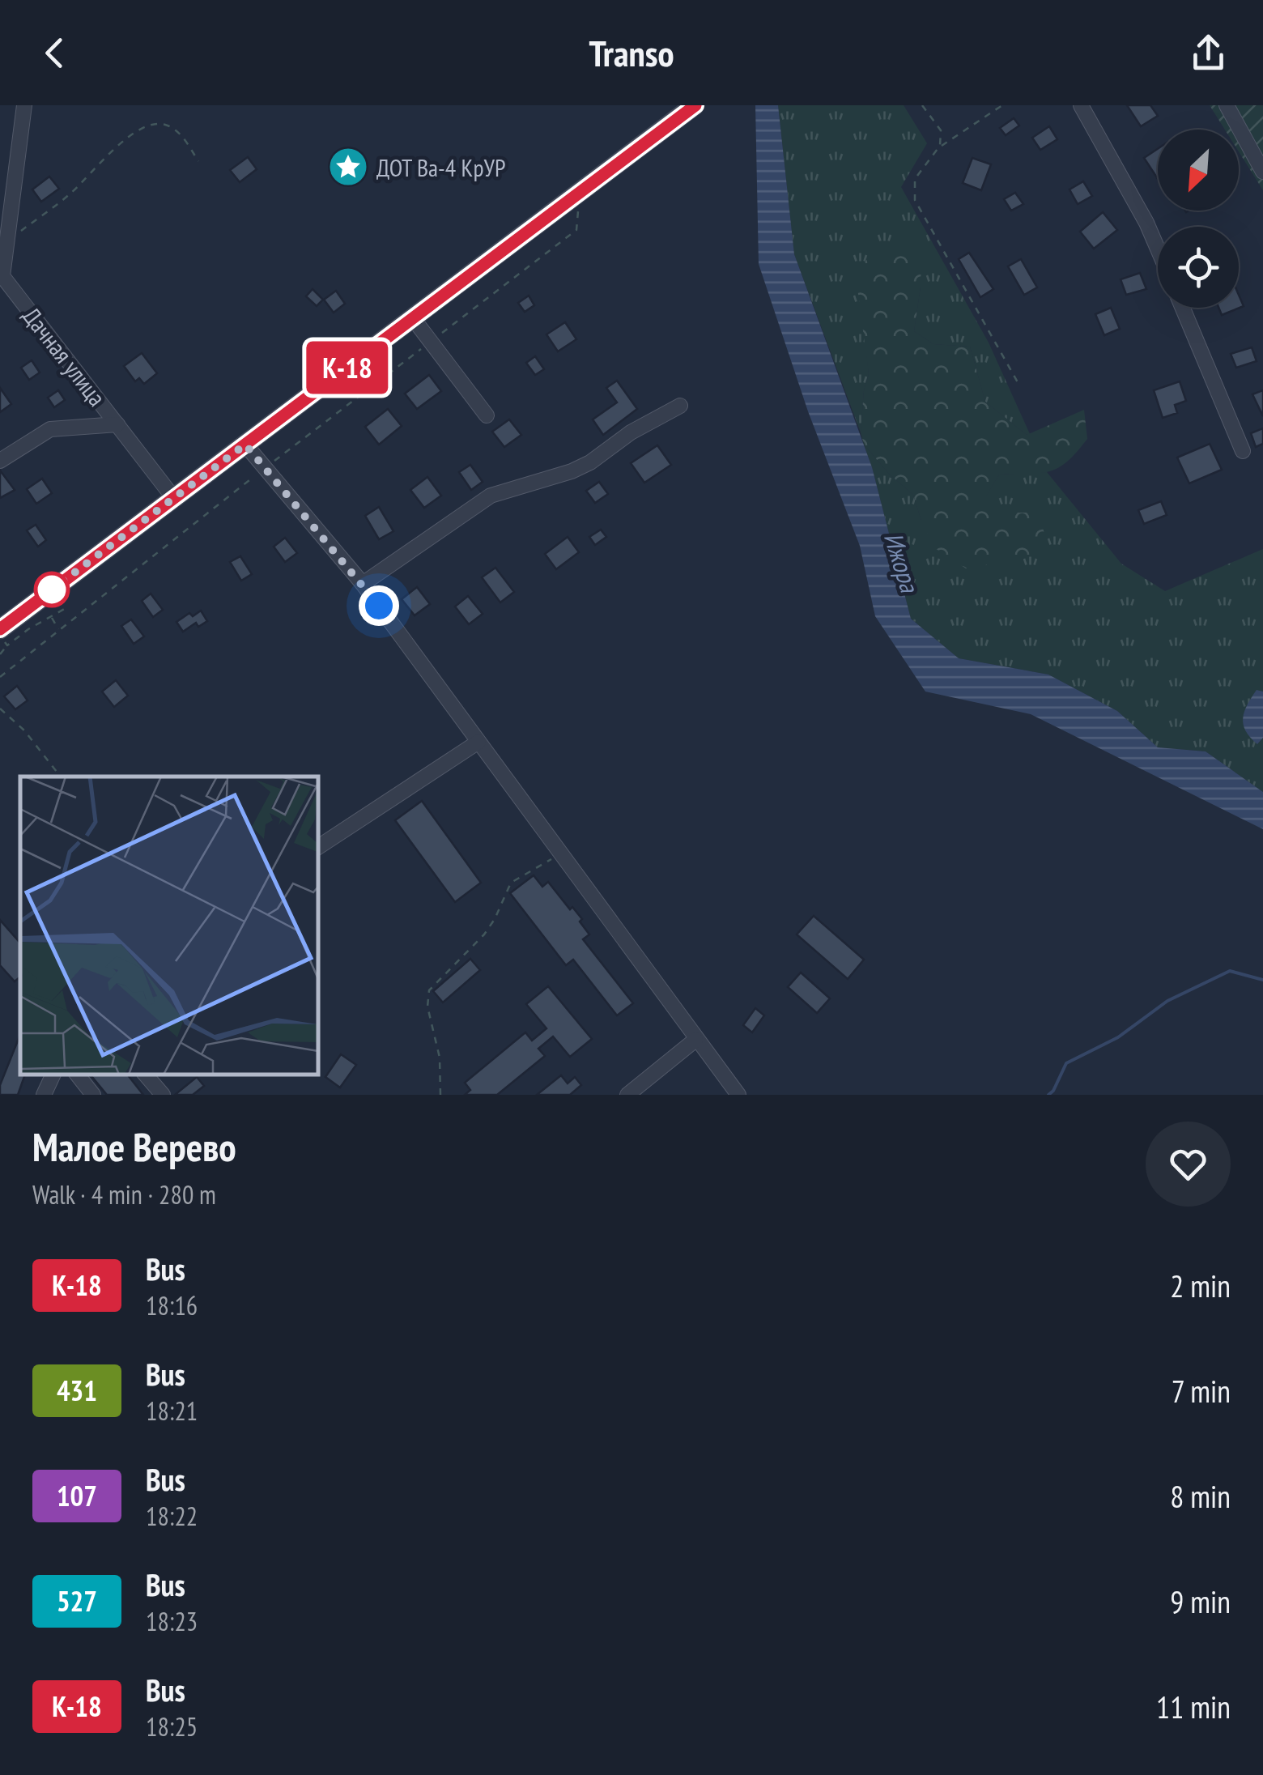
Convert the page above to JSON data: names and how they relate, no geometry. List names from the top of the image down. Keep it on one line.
{"streets":{"street":["Дачная улица"]},"water":["Ижора"],"places":{"place":["ДОТ Ва-4 КрУР"]},"lines":["bus line К-18"],"north":"bottom left","page":{"header":"Transo","on_map":"К-18","heading":["Малое Верево","Walk · 4 min · 280 m"],"list":[{"mark":"К-18","name":"Bus","note":"18:16","value":"2 min"},{"mark":"431","name":"Bus","note":"18:21","value":"7 min"},{"mark":"107","name":"Bus","note":"18:22","value":"8 min"},{"mark":"527","name":"Bus","note":"18:23","value":"9 min"},{"mark":"К-18","name":"Bus","note":"18:25","value":"11 min"}]}}
